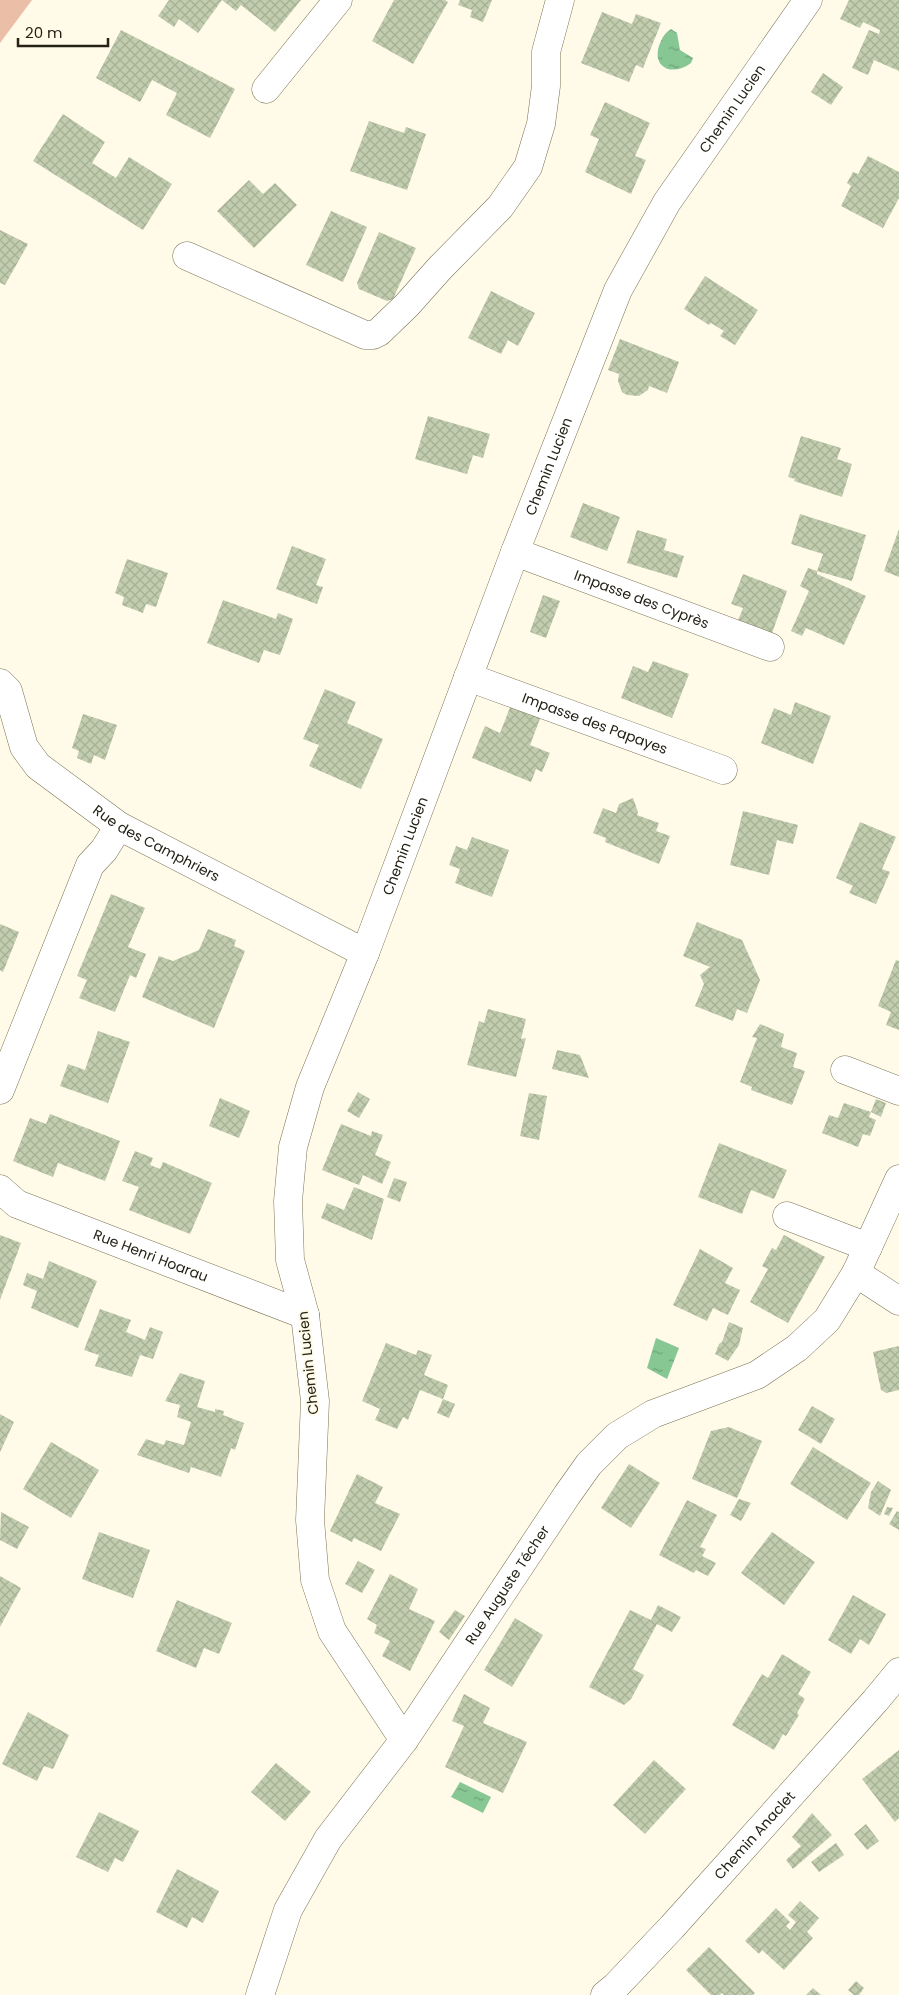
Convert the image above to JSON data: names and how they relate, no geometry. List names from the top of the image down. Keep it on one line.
{"streets":{"street":["Chemin Lucien","Impasse des Cyprès","Impasse des Papayes","Rue des Camphriers","Rue Henri Hoarau","Rue Auguste Técher","Chemin Anaclet"]},"crossings":[["Chemin Lucien","Impasse des Cyprès"],["Chemin Lucien","Impasse des Papayes"],["Chemin Lucien","Rue des Camphriers"],["Chemin Lucien","Rue Henri Hoarau"],["Chemin Lucien","Rue Auguste Técher"]],"scale_bar":"20 m"}
